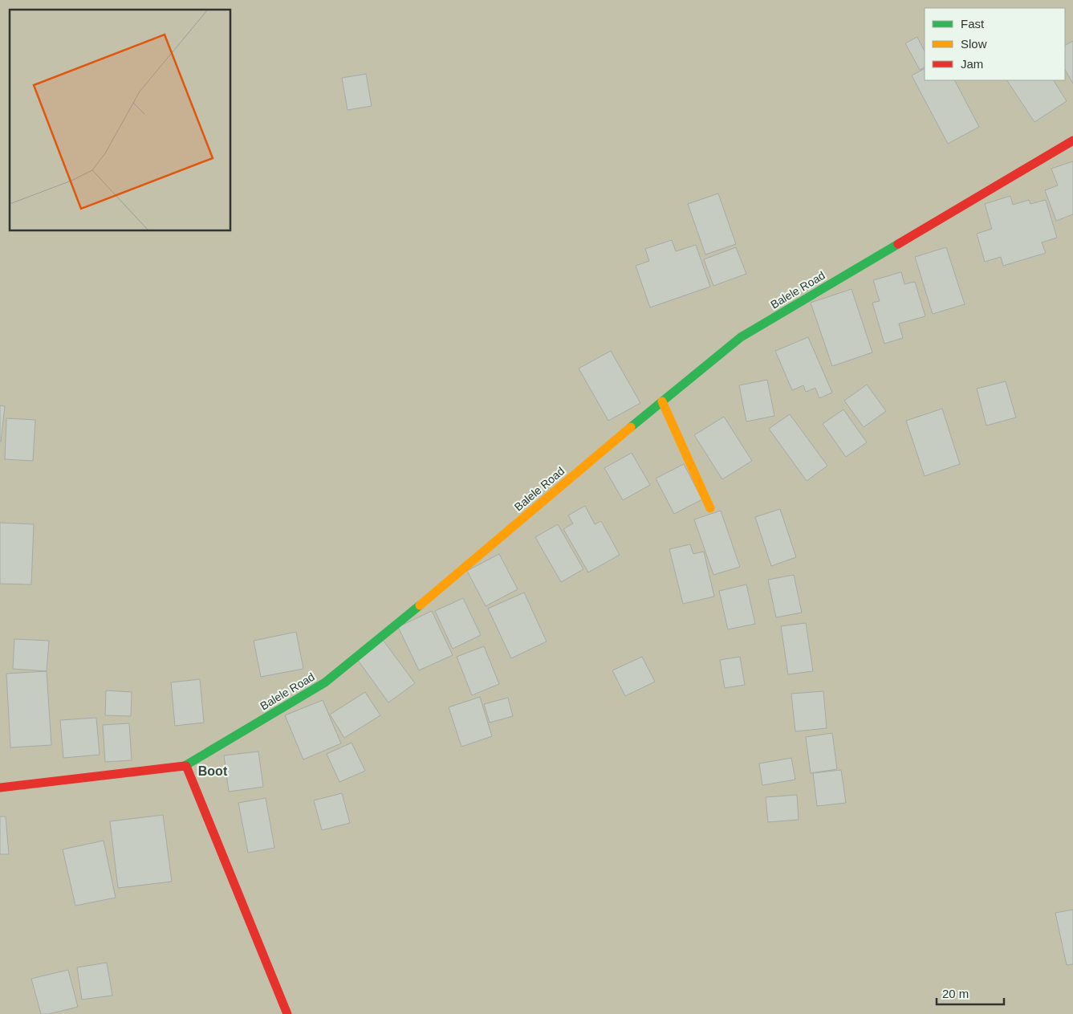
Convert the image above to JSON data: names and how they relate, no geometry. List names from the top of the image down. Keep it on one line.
{"streets":{"street":["Balele Road"]},"districts":["Boot"],"legend":["Fast","Slow","Jam"],"scale_bar":"20 m"}
